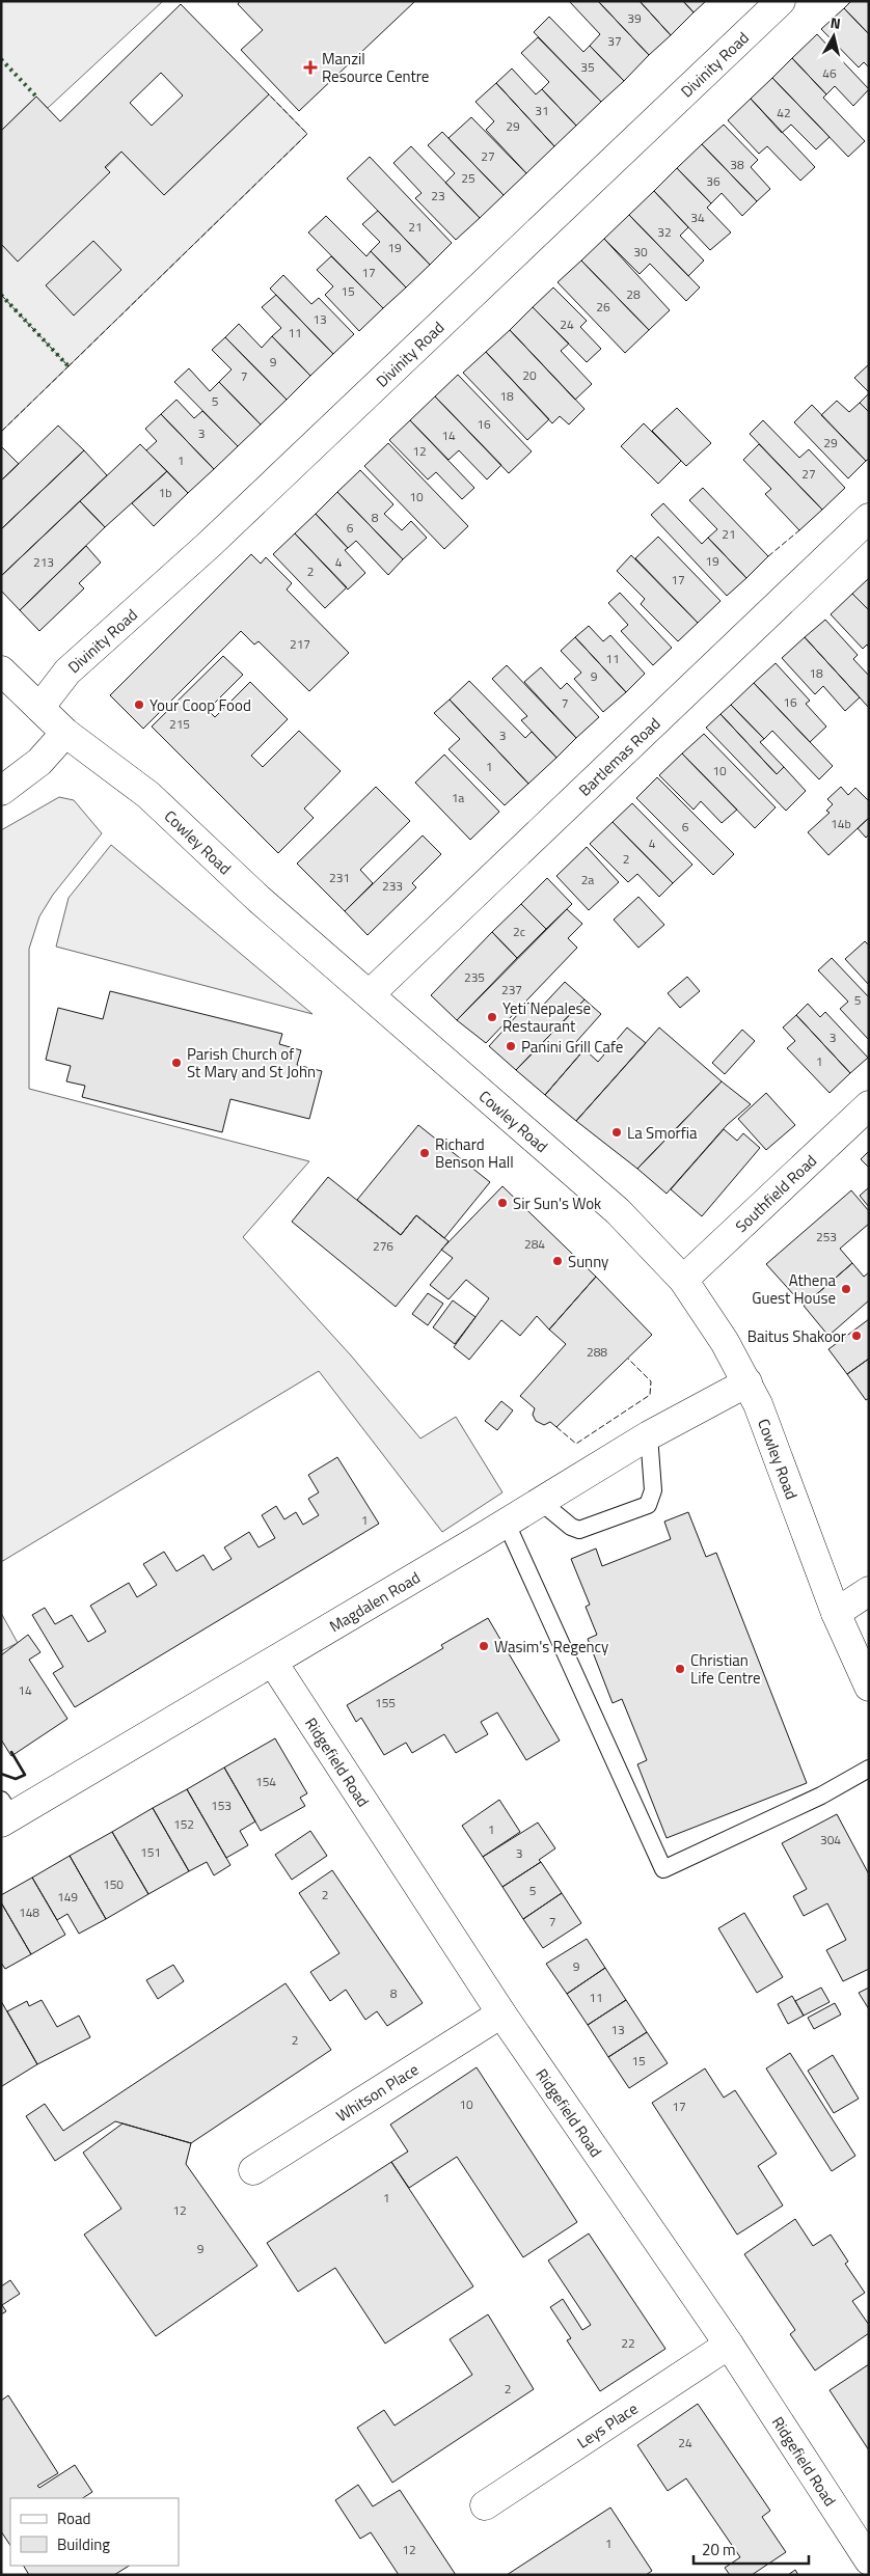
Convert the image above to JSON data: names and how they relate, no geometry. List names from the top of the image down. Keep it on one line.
{"streets":{"street":["Divinity Road","Bartlemas Road","Cowley Road","Southfield Road","Magdalen Road","Ridgefield Road","Whitson Place","Leys Place"]},"crossings":[["Divinity Road","Cowley Road"],["Bartlemas Road","Cowley Road"],["Cowley Road","Southfield Road"],["Cowley Road","Magdalen Road"],["Magdalen Road","Ridgefield Road"],["Ridgefield Road","Whitson Place"],["Ridgefield Road","Leys Place"]],"places":{"health":["Manzil Resource Centre"],"other":["Your Coop Food","Yeti Nepalese Restaurant","Panini Grill Cafe","Parish Church of St Mary and St John","La Smorfia","Richard Benson Hall","Sir Sun's Wok","Sunny","Athena Guest House","Baitus Shakoor","Wasim's Regency","Christian Life Centre"]},"house_numbers":["39","37","35","46","31","42","29","27","38","25","36","23","34","21","32","19","30","17","15","28","26","13","24","11","9","20","7","18","5","16","3","14","29","12","1","27","1b","10","8","6","21","19","213","4","2","17","217","11","18","9","16","7","215","3","1","10","1a","14b","6","4","2","231","2a","233","2c","235","237","5","3","1","253","284","276","288","1","14","155","154","153","152","1","304","151","3","150","5","2","149","148","7","9","8","11","13","2","15","10","17","1","12","9","22","2","24","1","12"],"legend":["Road","Building"],"scale_bar":"20 m","north":"top"}
